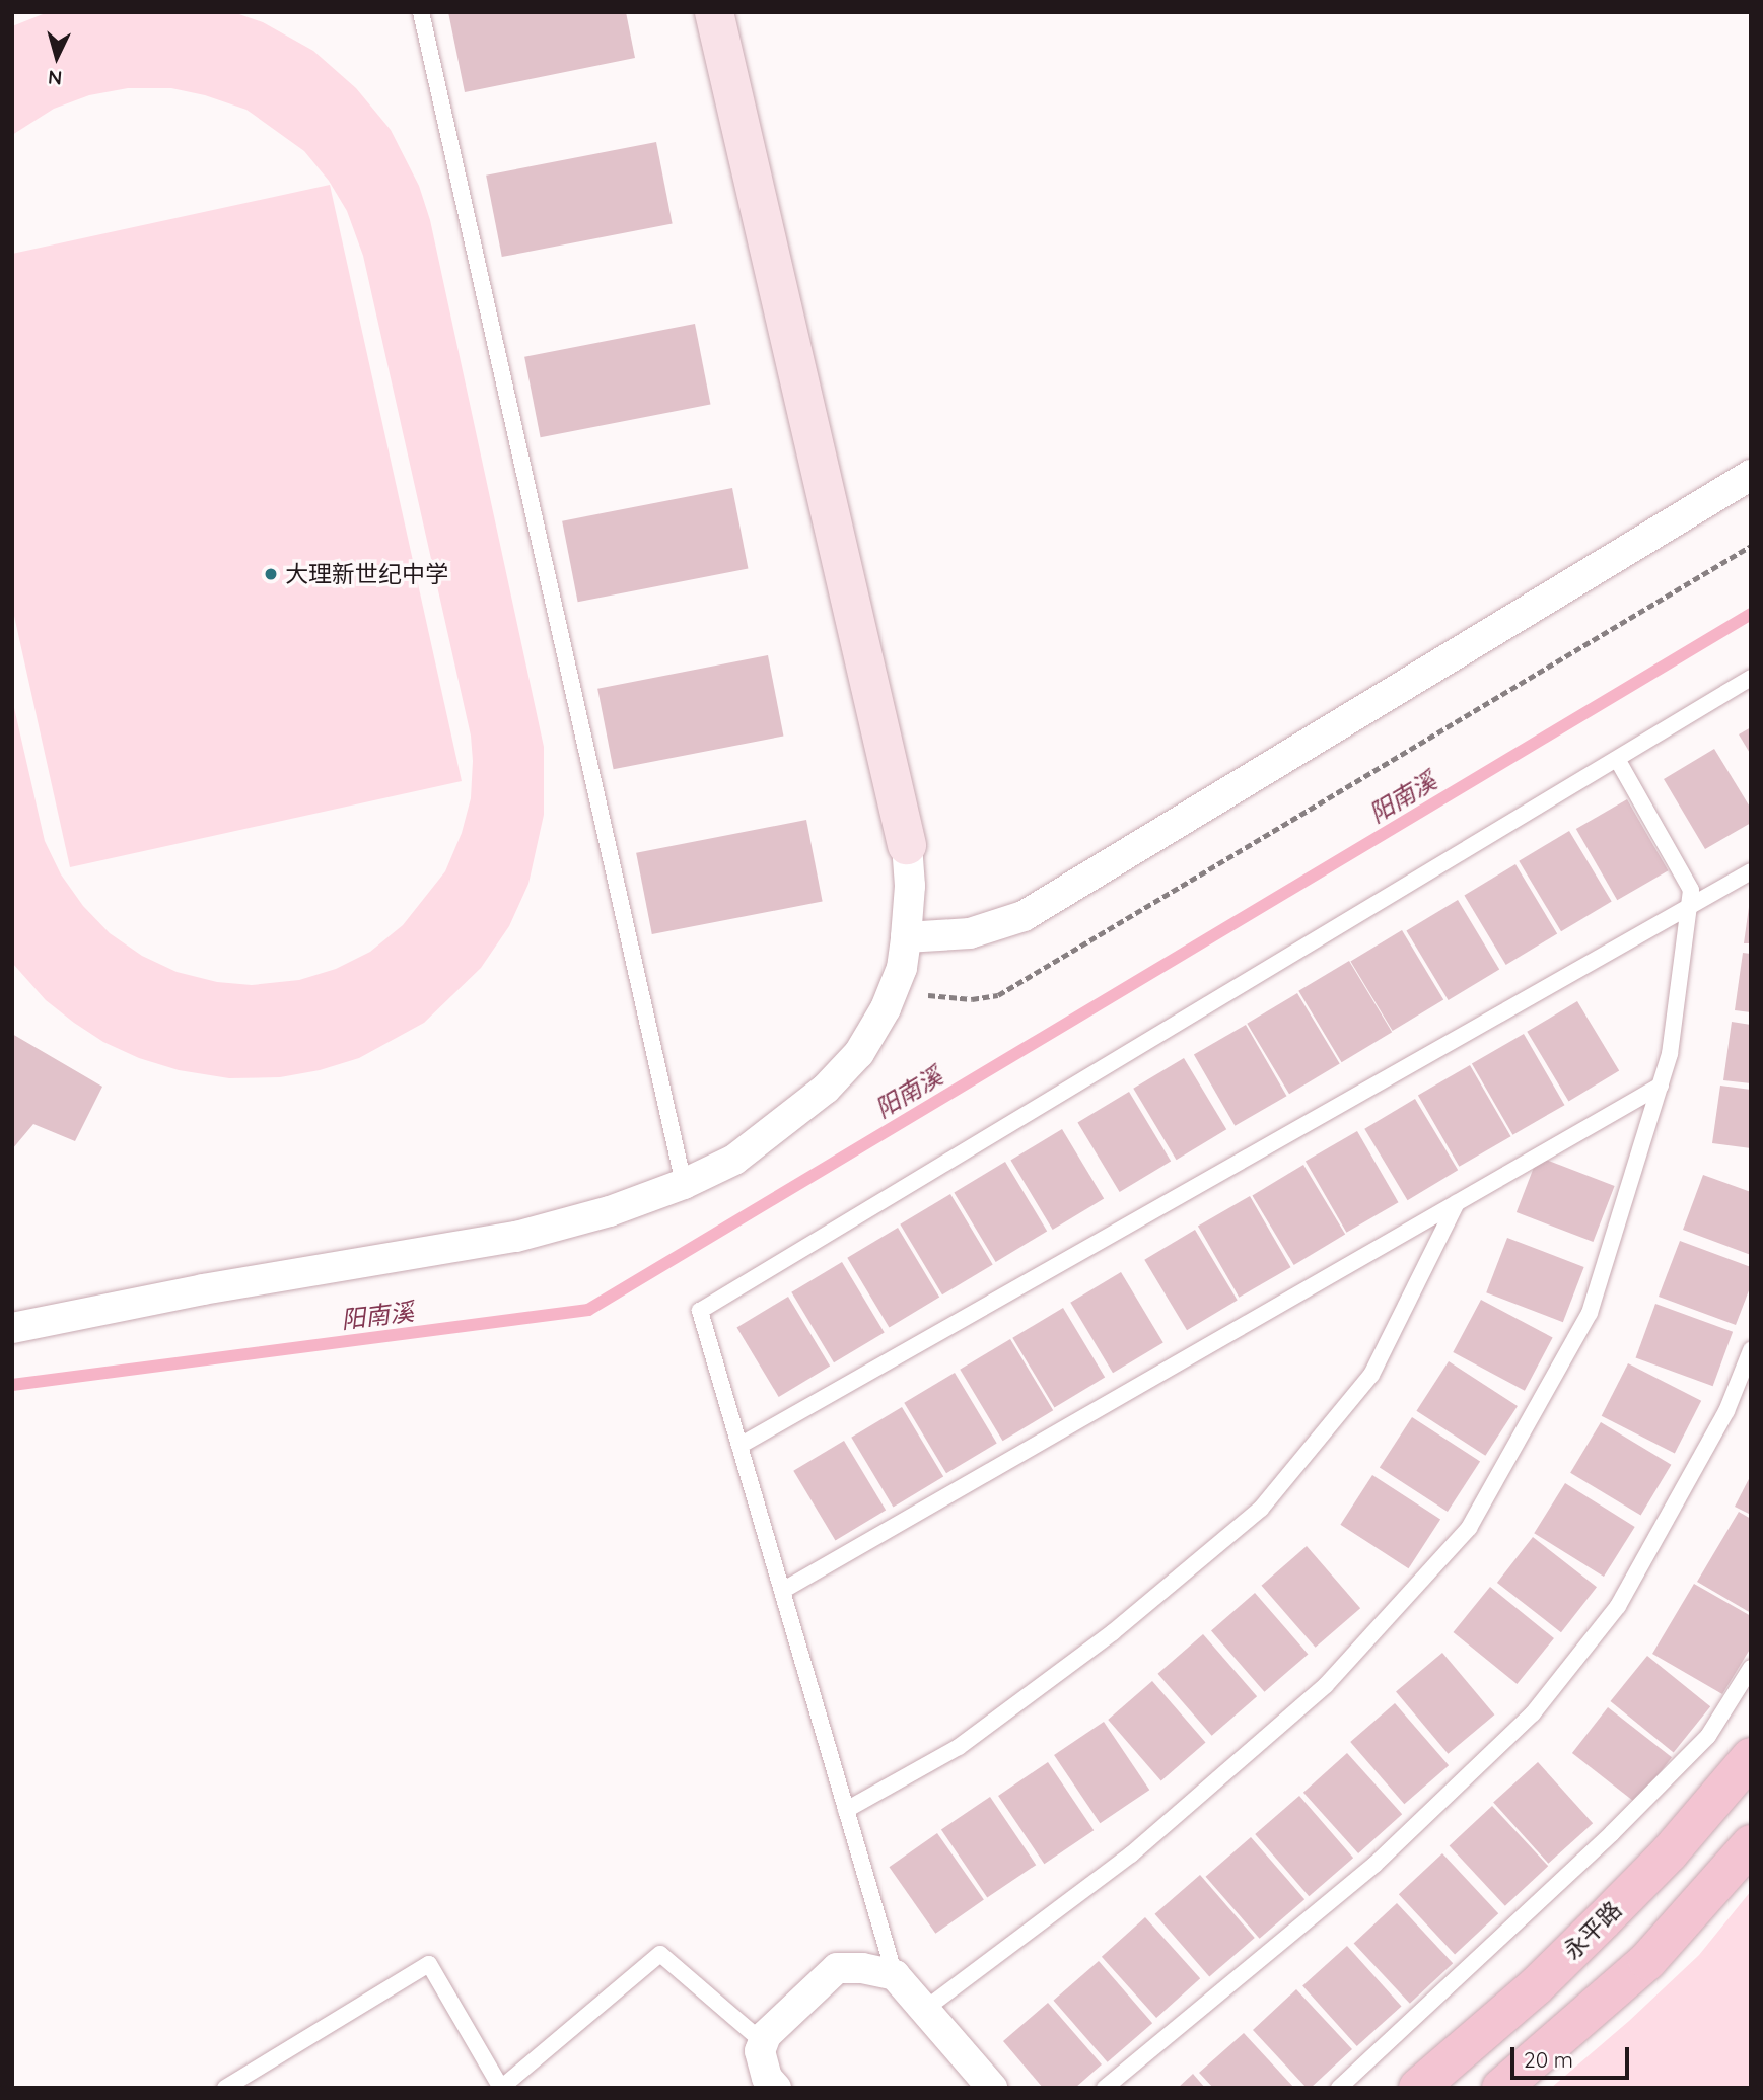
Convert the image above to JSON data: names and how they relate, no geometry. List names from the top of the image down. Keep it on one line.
{"streets":{"main road":["永平路"]},"water":["阳南溪"],"places":["大理新世纪中学"],"scale_bar":"20 m","north":"bottom"}
